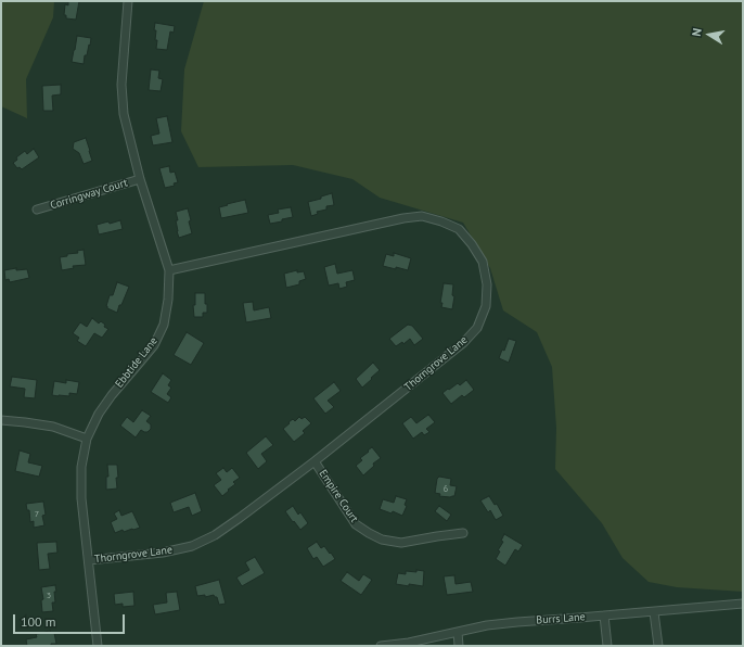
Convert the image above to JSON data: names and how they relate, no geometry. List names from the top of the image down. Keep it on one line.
{"streets":{"street":["Corringway Court","Ebbtide Lane","Thorngrove Lane","Empire Court","Burrs Lane"]},"crossings":[["Corringway Court","Ebbtide Lane"],["Ebbtide Lane","Thorngrove Lane"],["Thorngrove Lane","Empire Court"]],"house_numbers":["6","7","3"],"scale_bar":"100 m","north":"left"}
